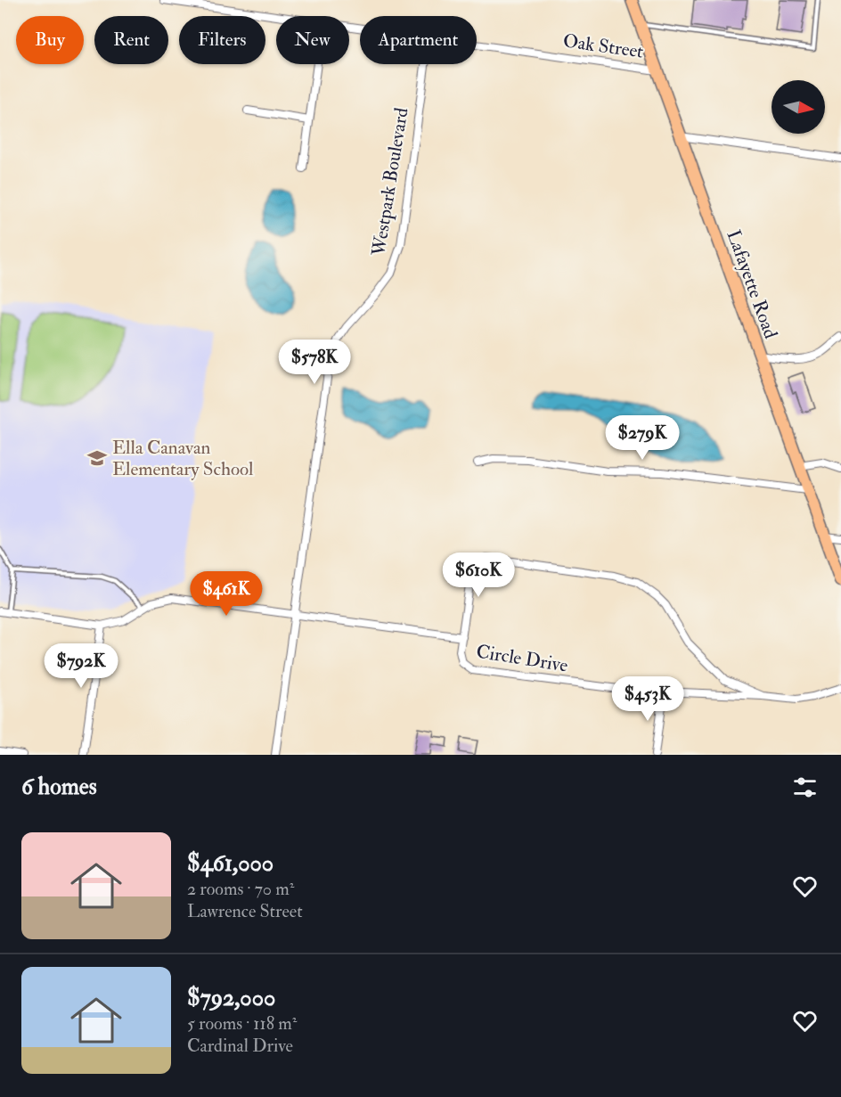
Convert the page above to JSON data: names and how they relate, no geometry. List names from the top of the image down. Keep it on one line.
{"streets":{"main road":["Lafayette Road"],"street":["Oak Street","Westpark Boulevard","Circle Drive"]},"crossings":[["Oak Street","Lafayette Road"]],"places":{"school or university":["Ella Canavan Elementary School"]},"north":"right","page":{"chip":["Buy","Rent","Filters","New","Apartment"],"price":["$578K","$279K","$610K","$461K","$792K","$453K"],"heading":"6 homes","list":[{"name":"$461,000","note":"2 rooms · 70 m² · Lawrence Street"},{"name":"$792,000","note":"5 rooms · 118 m² · Cardinal Drive"}]}}
